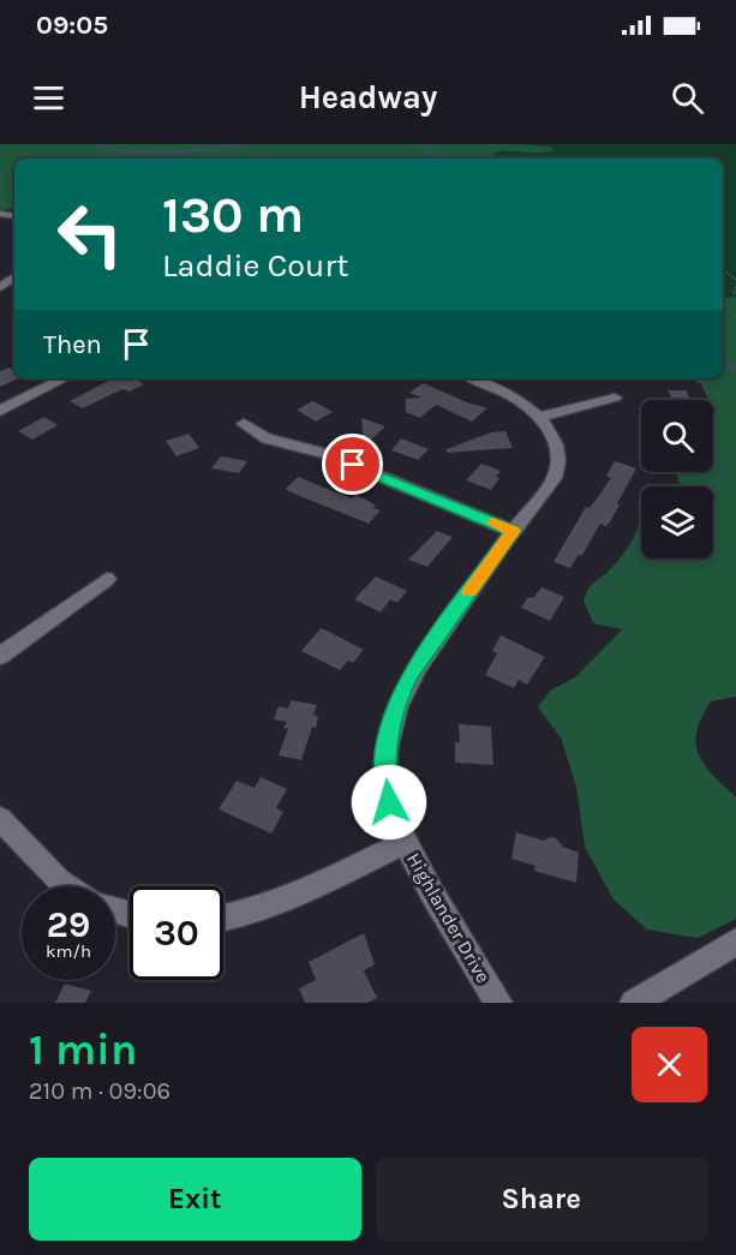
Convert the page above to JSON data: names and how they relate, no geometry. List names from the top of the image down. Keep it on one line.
{"streets":{"street":["Highlander Drive"]},"page":{"status":"09:05","header":"Headway","turn":["130 m","Laddie Court"],"then":"Then","speed":"29 km/h","limit":"30","heading":["1 min","210 m · 09:06"],"buttons":["Exit","Share"]}}
